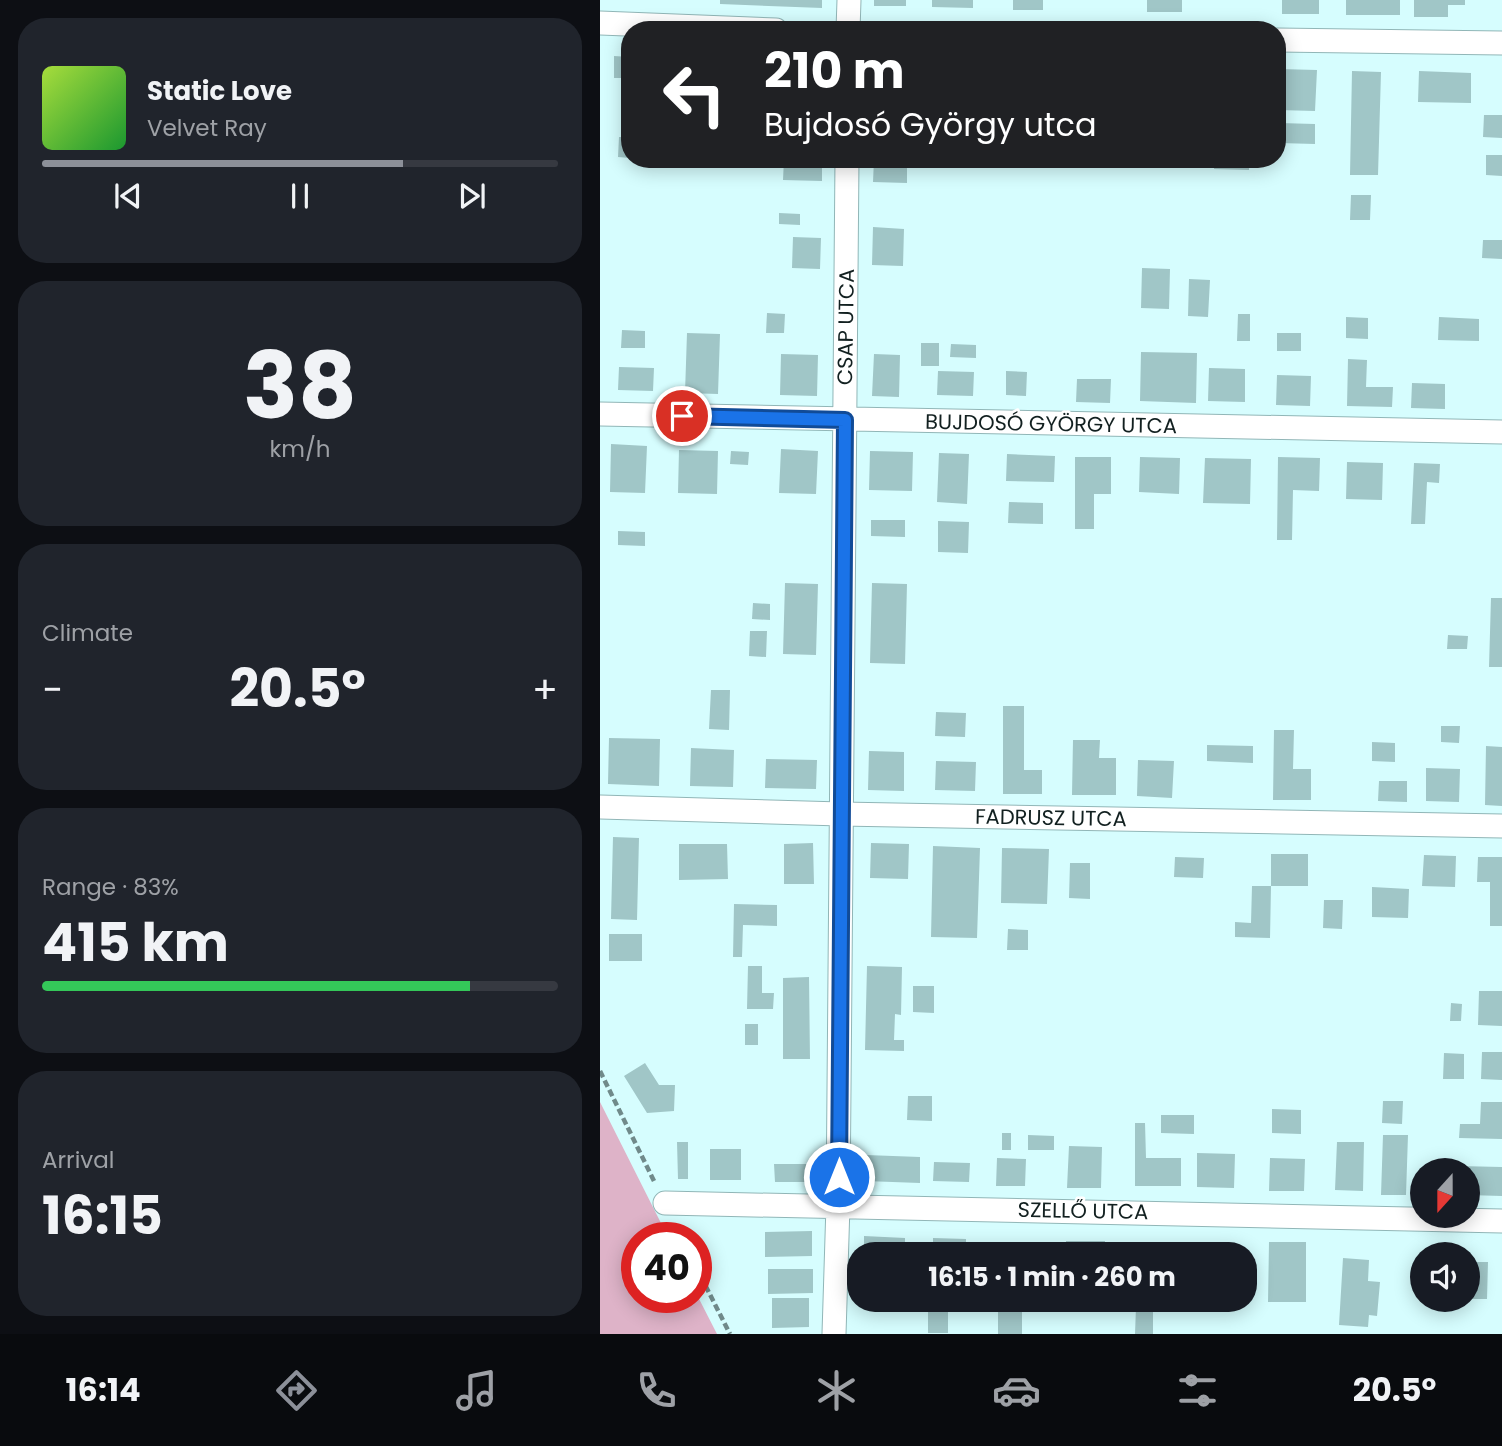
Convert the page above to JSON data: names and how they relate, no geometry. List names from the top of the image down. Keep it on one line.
{"streets":{"street":["CSAP UTCA","BUJDOSÓ GYÖRGY UTCA","FADRUSZ UTCA","SZELLŐ UTCA"]},"crossings":[["CSAP UTCA","BUJDOSÓ GYÖRGY UTCA"],["CSAP UTCA","FADRUSZ UTCA"],["CSAP UTCA","SZELLŐ UTCA"]],"north":"bottom","page":{"turn":["210 m","Bujdosó György utca"],"song":["Static Love","Velvet Ray"],"tile":[["38","km/h"],"Climate",["Range · 83%","415 km"],["Arrival","16:15"]],"heat":["−","20.5°","+"],"limit":"40","trip":"16:15 · 1 min · 260 m","tabs":["16:14","20.5°"]}}
